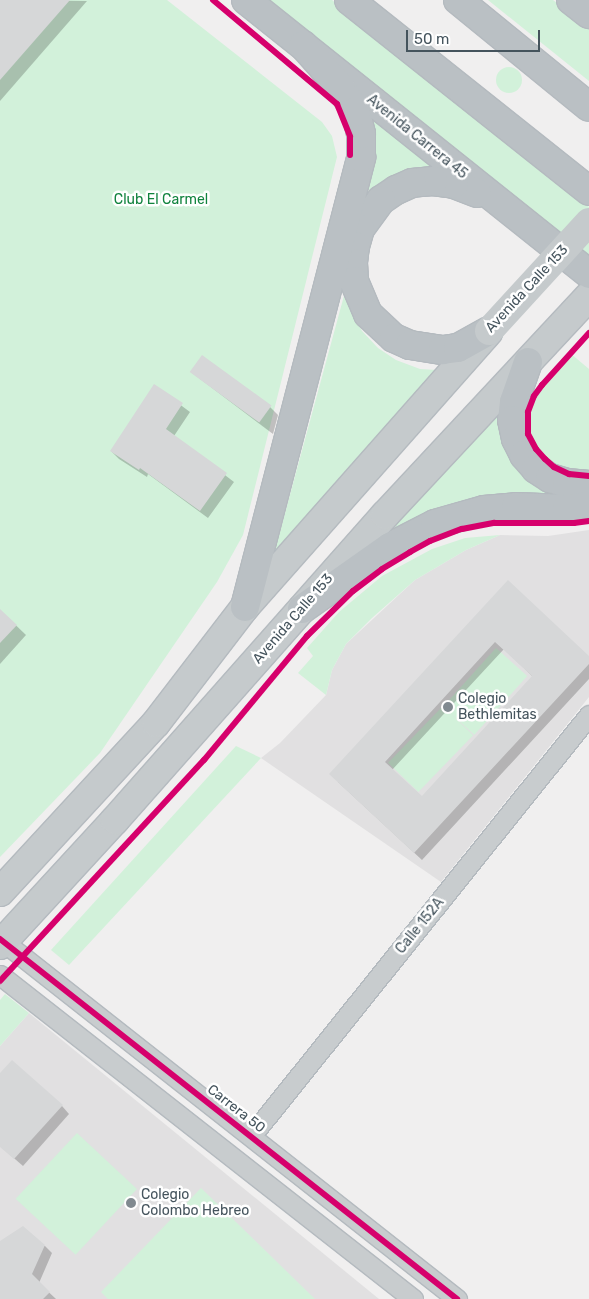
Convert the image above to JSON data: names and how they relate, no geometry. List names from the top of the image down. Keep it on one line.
{"streets":{"highway":["Avenida Carrera 45"],"main road":["Avenida Calle 153"],"street":["Calle 152A","Carrera 50"]},"crossings":[["Avenida Carrera 45","Avenida Calle 153"],["Avenida Calle 153","Carrera 50"],["Calle 152A","Carrera 50"]],"parks":["Club El Carmel"],"places":["Colegio Bethlemitas","Colegio Colombo Hebreo"],"scale_bar":"50 m"}
